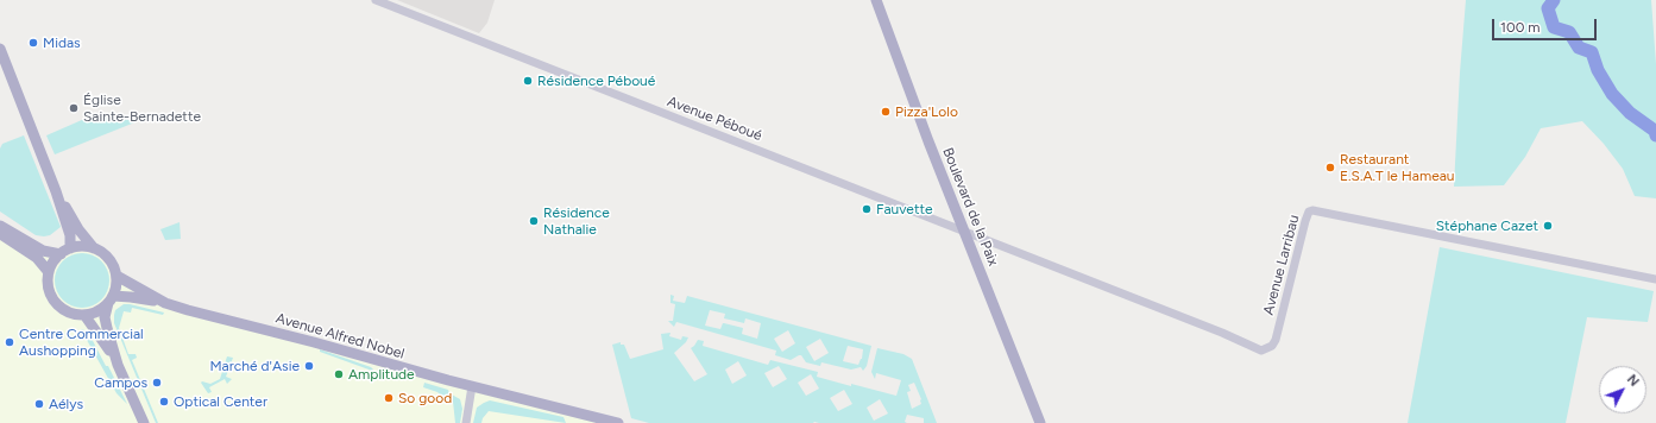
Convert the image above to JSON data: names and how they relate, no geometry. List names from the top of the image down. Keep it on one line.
{"streets":{"main road":["Boulevard de la Paix","Avenue Alfred Nobel"],"street":["Avenue Péboué","Avenue Larribau"]},"crossings":[["Avenue Péboué","Boulevard de la Paix"],["Avenue Péboué","Avenue Larribau"],["Boulevard de la Paix","Avenue Larribau"]],"places":["Midas","Résidence Péboué","Église Sainte-Bernadette","Pizza'Lolo","Restaurant E.S.A.T le Hameau","Fauvette","Résidence Nathalie","Stéphane Cazet","Centre Commercial Aushopping","Marché d'Asie","Amplitude","Campos","So good","Optical Center","Aélys"],"scale_bar":"100 m","north":"top right"}
